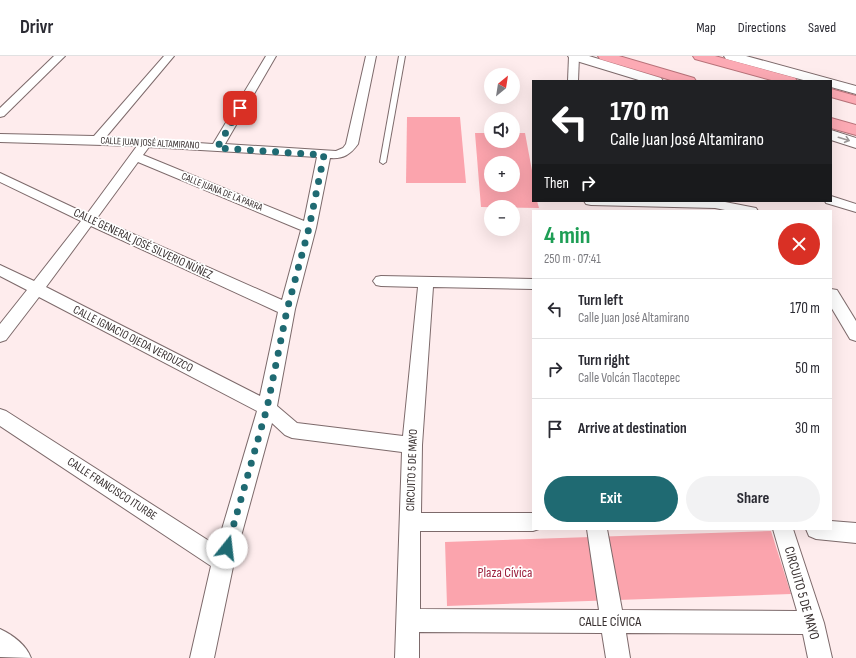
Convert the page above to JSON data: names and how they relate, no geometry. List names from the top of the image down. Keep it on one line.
{"streets":{"street":["CALLE JUAN JOSÉ ALTAMIRANO","CALLE JUANA DE LA PARRA","CALLE GENERAL JOSÉ SILVERIO NÚÑEZ","CALLE IGNACIO OJEDA VERDUZCO","CIRCUITO 5 DE MAYO","CALLE FRANCISCO ITURBE","CALLE CÍVICA"]},"crossings":[["CALLE IGNACIO OJEDA VERDUZCO","CIRCUITO 5 DE MAYO"],["CIRCUITO 5 DE MAYO","CALLE CÍVICA"]],"parks":["Plaza Cívica"],"north":"top right","page":{"header":"Drivr","nav":["Map","Directions","Saved"],"map_buttons":["+","−"],"turn":["170 m","Calle Juan José Altamirano"],"then":"Then","heading":["4 min","250 m · 07:41"],"list":[{"name":"Turn left","note":"Calle Juan José Altamirano","value":"170 m"},{"name":"Turn right","note":"Calle Volcán Tlacotepec","value":"50 m"},{"name":"Arrive at destination","value":"30 m"}],"buttons":["Exit","Share"]}}
